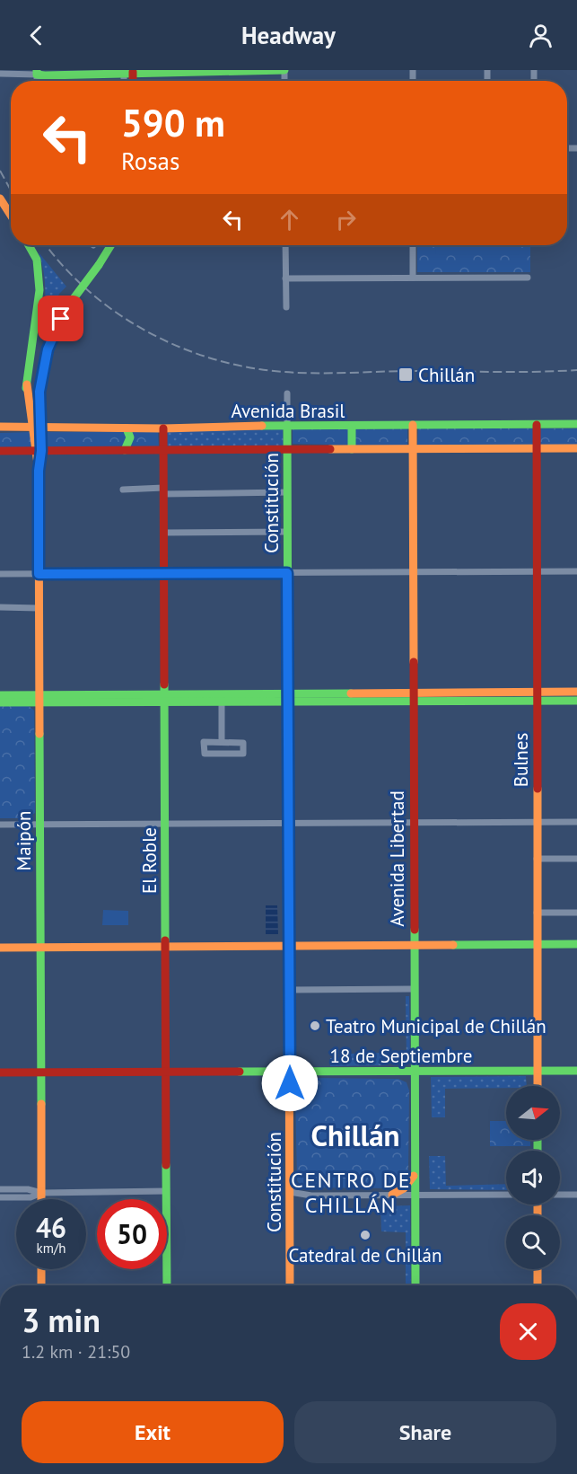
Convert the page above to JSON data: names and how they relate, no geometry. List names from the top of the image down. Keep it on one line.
{"streets":{"main road":["Avenida Brasil","Constitución","Bulnes","Maipón","Avenida Libertad","El Roble","18 de Septiembre"]},"crossings":[["Avenida Brasil","Constitución"],["Avenida Brasil","Bulnes"],["Avenida Brasil","Maipón"],["Avenida Brasil","Avenida Libertad"],["Avenida Brasil","El Roble"],["Constitución","Avenida Libertad"],["Constitución","18 de Septiembre"],["Bulnes","18 de Septiembre"],["Maipón","18 de Septiembre"],["Avenida Libertad","18 de Septiembre"],["El Roble","18 de Septiembre"]],"districts":["Chillán","CENTRO DE CHILLÁN"],"places":{"transit":["Chillán"],"other":["Teatro Municipal de Chillán","Catedral de Chillán"]},"north":"right","page":{"header":"Headway","turn":["590 m","Rosas"],"speed":"46 km/h","limit":"50","heading":["3 min","1.2 km · 21:50"],"buttons":["Exit","Share"]}}
